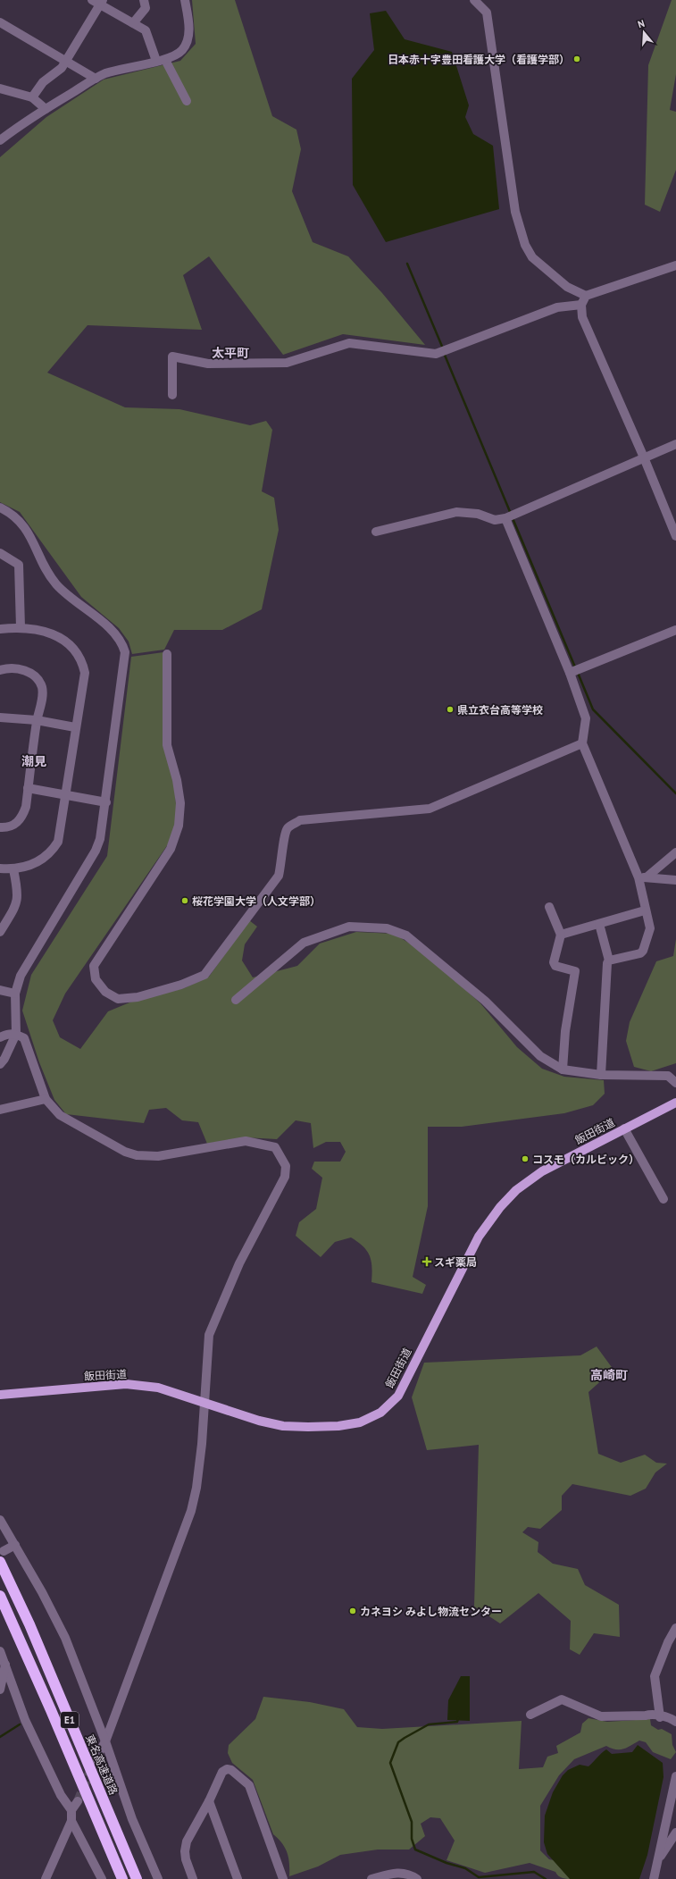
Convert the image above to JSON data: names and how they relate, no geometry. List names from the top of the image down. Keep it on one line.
{"streets":{"highway":["E1","東名高速道路"],"main road":["飯田街道"]},"districts":["太平町","潮見","高崎町"],"places":{"other":["日本赤十字豊田看護大学（看護学部）","県立衣台高等学校","桜花学園大学（人文学部）","コスモ（カルビック）","カネヨシ みよし物流センター"],"health":["スギ薬局"]},"north":"top"}
